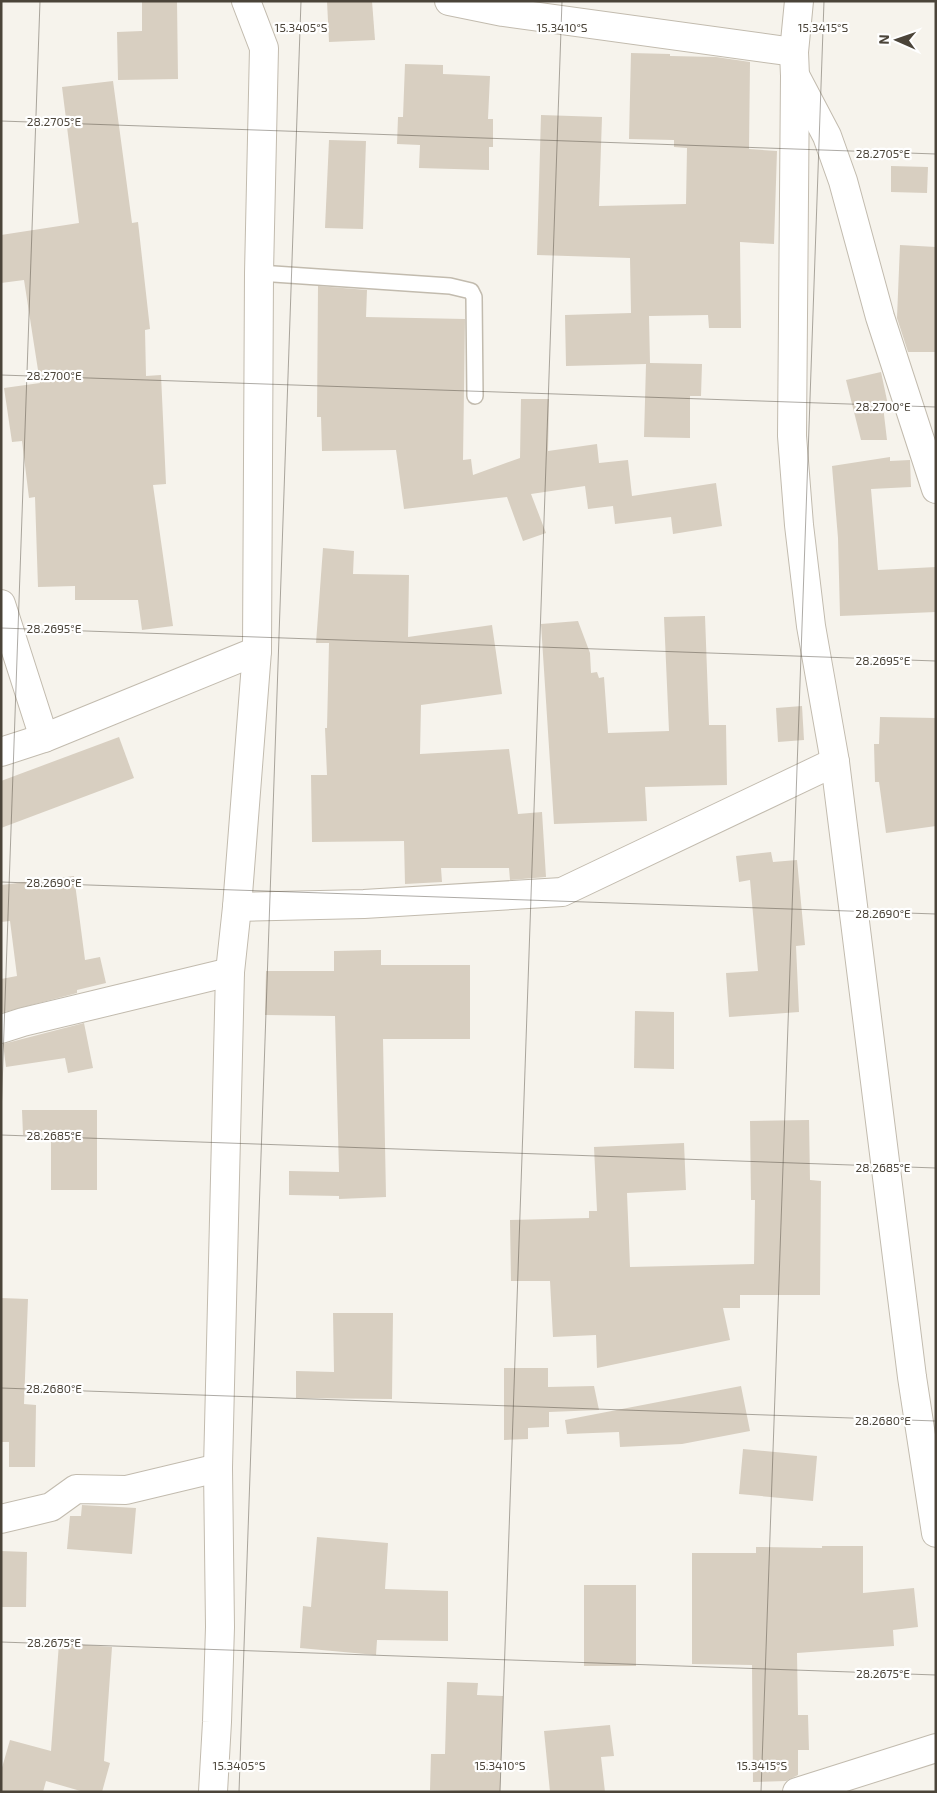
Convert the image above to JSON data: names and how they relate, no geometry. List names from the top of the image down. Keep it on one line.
{"north":"left","coordinates":["15.3405°S","15.3410°S","15.3415°S","28.2705°E","28.2700°E","28.2695°E","28.2690°E","28.2685°E","28.2680°E","28.2675°E"]}
